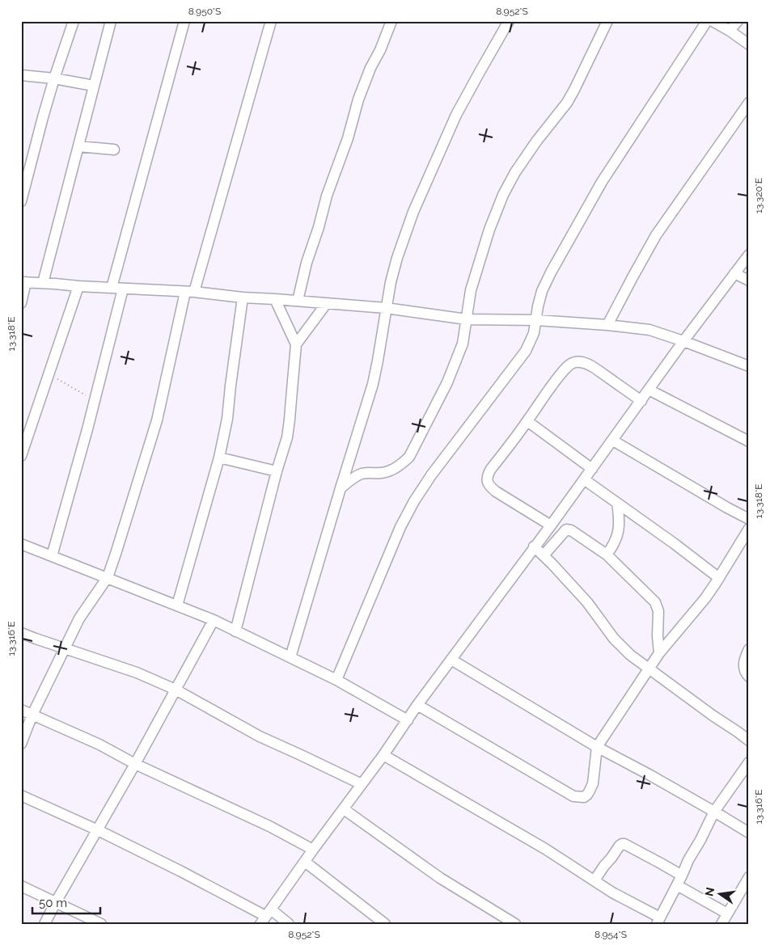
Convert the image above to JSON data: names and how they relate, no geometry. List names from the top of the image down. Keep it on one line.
{"scale_bar":"50 m","north":"left","coordinates":["8.950°S","8.952°S","13.320°E","13.318°E","13.316°E","8.954°S"]}
